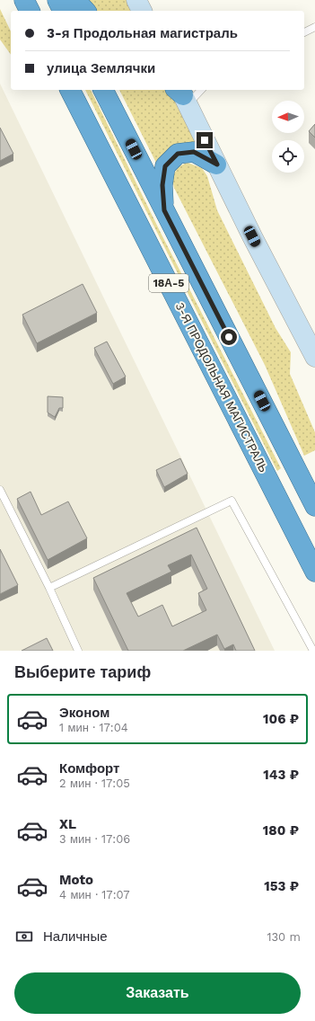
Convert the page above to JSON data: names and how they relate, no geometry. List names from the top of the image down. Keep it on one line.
{"streets":{"highway":["18А-5","3-Я ПРОДОЛЬНАЯ МАГИСТРАЛЬ"]},"north":"left","page":{"banner":["3-я Продольная магистраль","улица Землячки"],"heading":"Выберите тариф","list":[{"name":"Эконом","note":"1 мин · 17:04","value":"106 ₽"},{"name":"Комфорт","note":"2 мин · 17:05","value":"143 ₽"},{"name":"XL","note":"3 мин · 17:06","value":"180 ₽"},{"name":"Moto","note":"4 мин · 17:07","value":"153 ₽"}],"pay":["Наличные","130 m"],"buttons":"Заказать"}}
